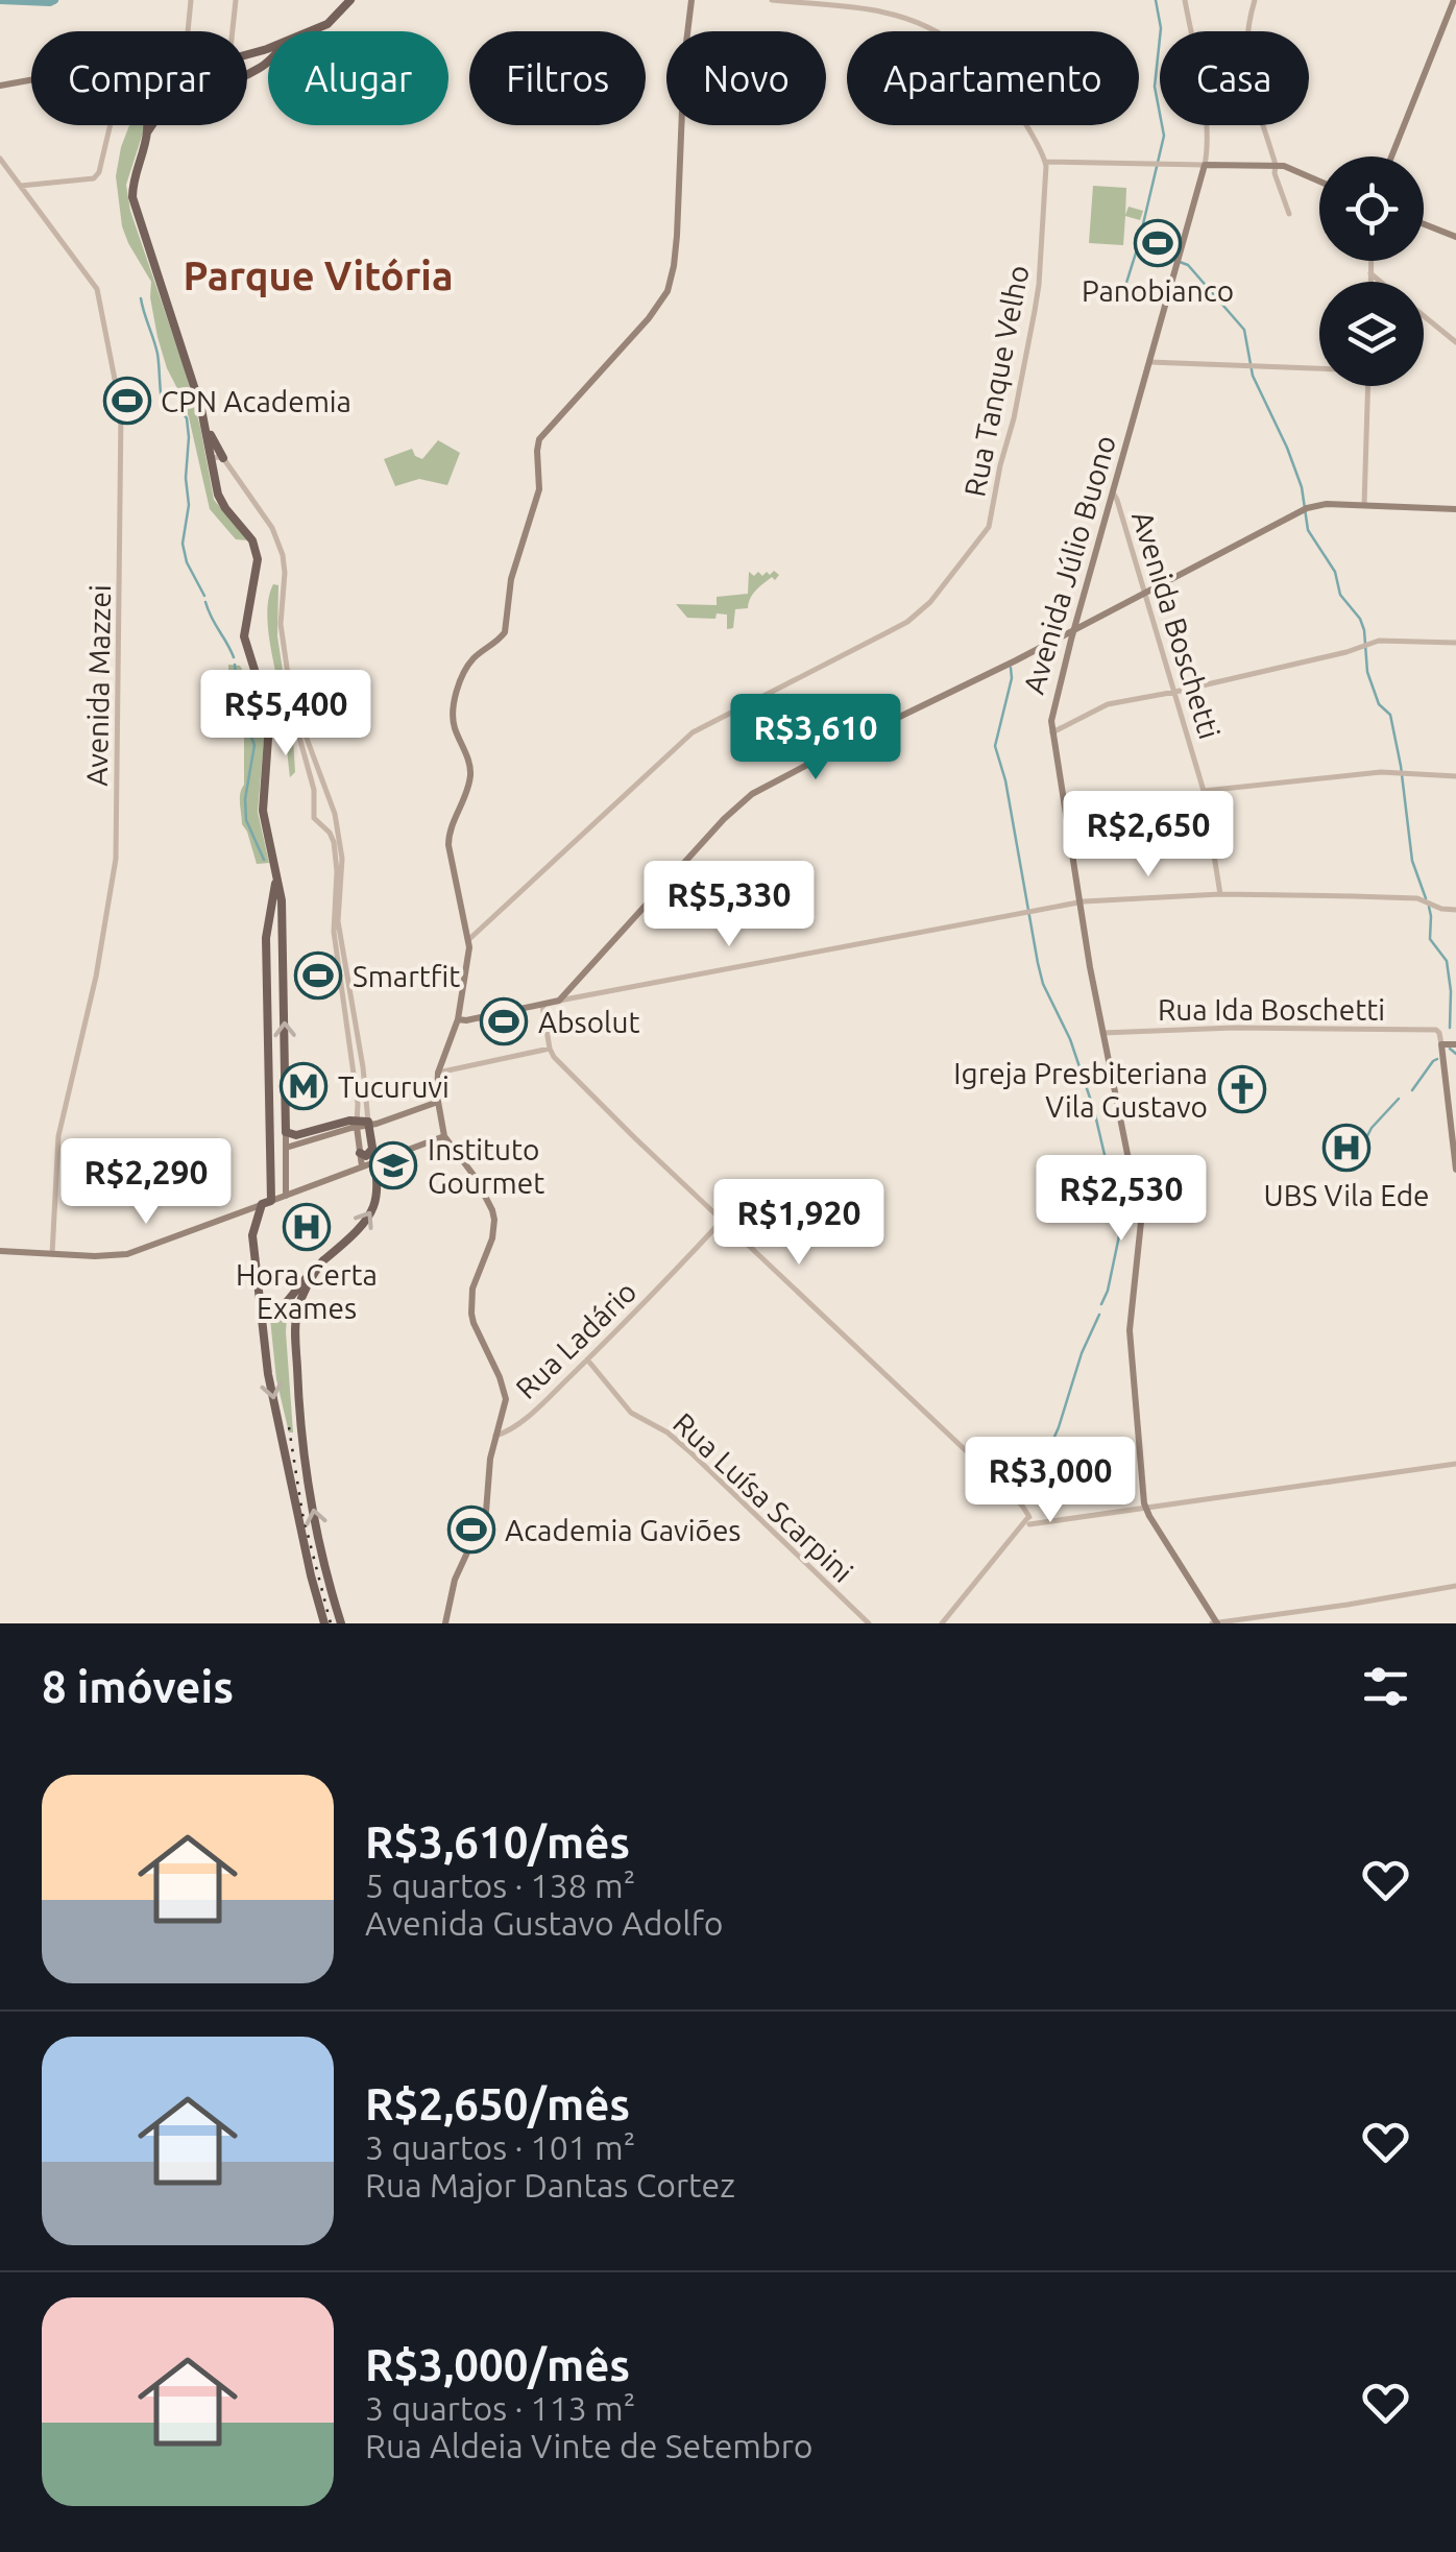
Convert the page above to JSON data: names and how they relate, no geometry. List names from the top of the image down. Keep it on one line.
{"streets":{"main road":["Avenida Júlio Buono"],"street":["Rua Tanque Velho","Avenida Boschetti","Avenida Mazzei","Rua Ida Boschetti","Rua Ladário","Rua Luísa Scarpini"]},"crossings":[["Avenida Júlio Buono","Avenida Boschetti"],["Avenida Júlio Buono","Rua Ida Boschetti"],["Rua Ladário","Rua Luísa Scarpini"]],"districts":["Parque Vitória"],"places":{"sports":["Panobianco","CPN Academia","Smartfit","Absolut","Academia Gaviões"],"metro station":["Tucuruvi"],"church":["Igreja Presbiteriana Vila Gustavo"],"hospital":["UBS Vila Ede","Hora Certa Exames"],"school or university":["Instituto Gourmet"]},"page":{"chip":["Comprar","Alugar","Filtros","Novo","Apartamento","Casa"],"price":["R$5,400","R$3,610","R$2,650","R$5,330","R$2,290","R$2,530","R$1,920","R$3,000"],"heading":"8 imóveis","list":[{"name":"R$3,610/mês","note":"5 quartos · 138 m² · Avenida Gustavo Adolfo"},{"name":"R$2,650/mês","note":"3 quartos · 101 m² · Rua Major Dantas Cortez"},{"name":"R$3,000/mês","note":"3 quartos · 113 m² · Rua Aldeia Vinte de Setembro"}]}}
